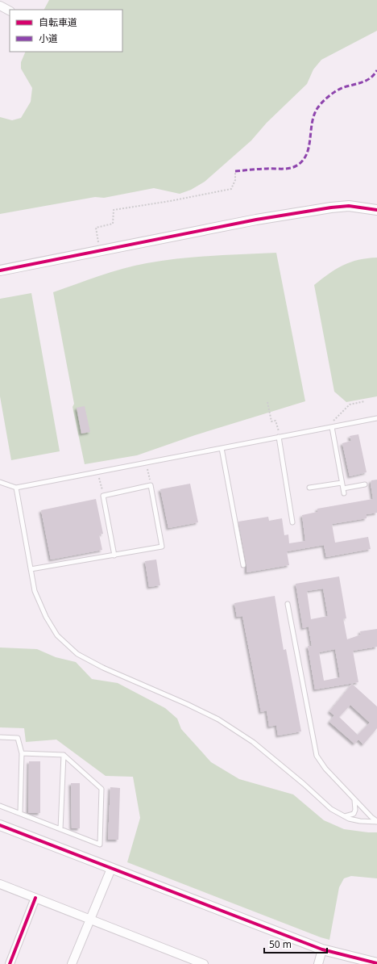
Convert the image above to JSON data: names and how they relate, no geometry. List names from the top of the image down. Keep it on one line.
{"legend":["自転車道","小道"],"scale_bar":"50 m"}
